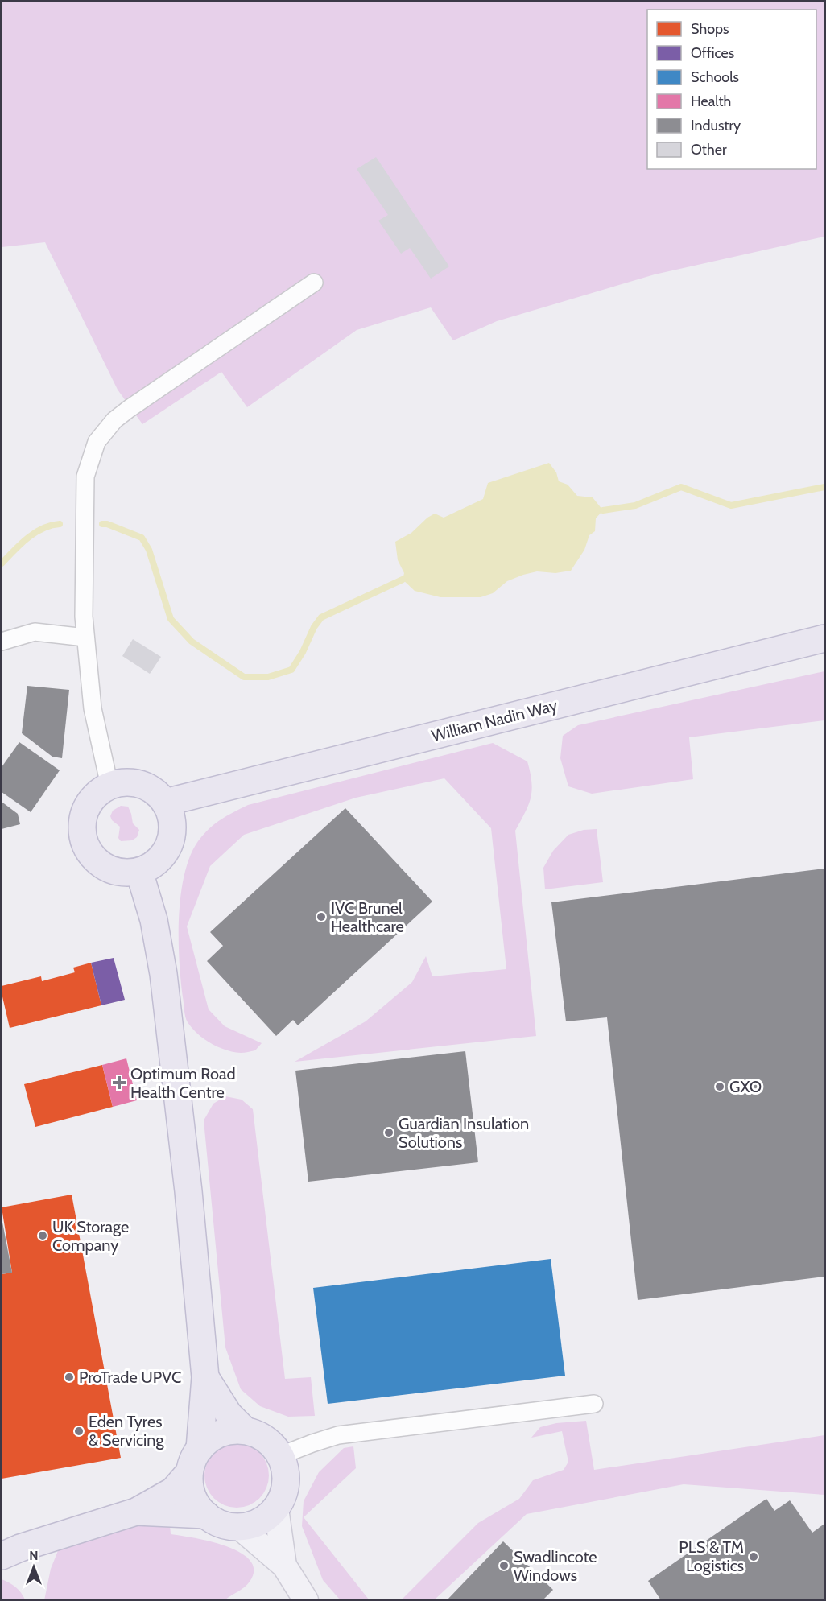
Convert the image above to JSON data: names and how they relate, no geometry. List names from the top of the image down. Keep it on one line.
{"streets":{"main road":["William Nadin Way"]},"places":{"other":["IVC Brunel Healthcare","GXO","Guardian Insulation Solutions","UK Storage Company","ProTrade UPVC","Eden Tyres & Servicing","PLS & TM Logistics","Swadlincote Windows"],"health":["Optimum Road Health Centre"]},"legend":["Shops","Offices","Schools","Health","Industry","Other"],"north":"top"}
